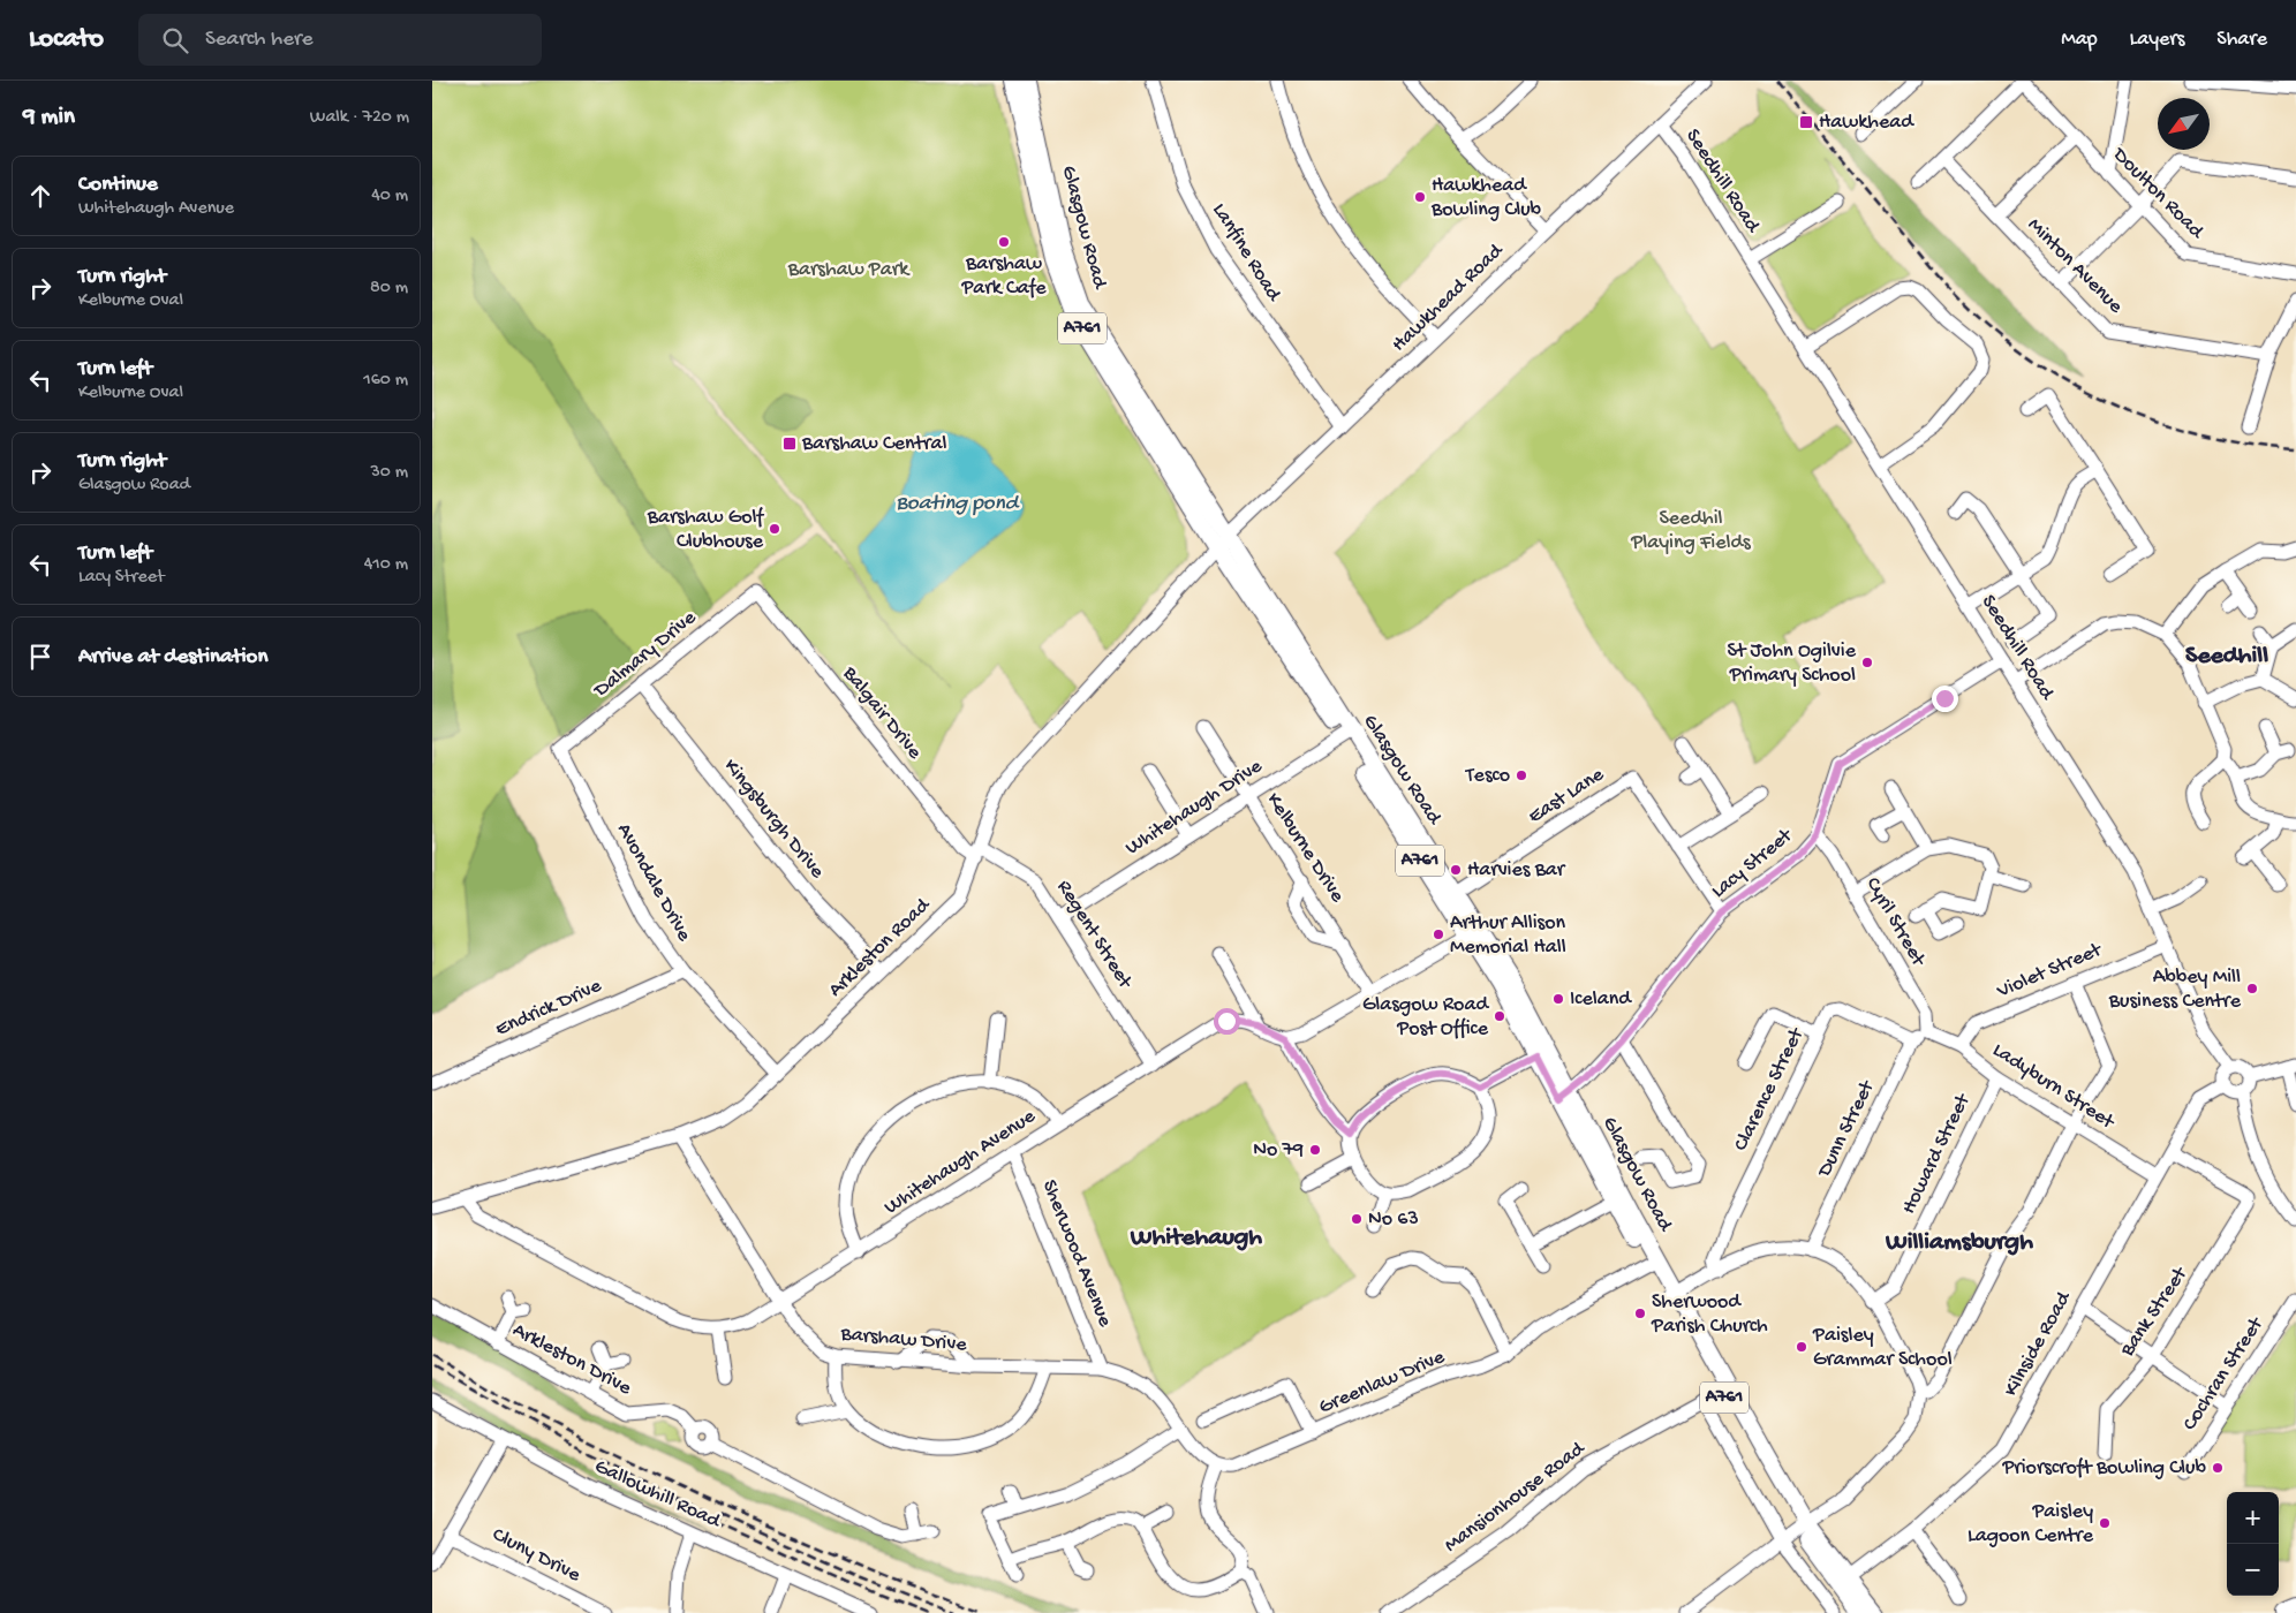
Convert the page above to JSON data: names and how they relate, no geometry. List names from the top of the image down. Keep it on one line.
{"streets":{"main road":["Glasgow Road","A761"],"street":["Seedhill Road","Doulton Road","Lanfine Road","Minton Avenue","Hawkhead Road","Dalmary Drive","Balgair Drive","East Lane","Whitehaugh Drive","Kingsburgh Drive","Kelburne Drive","Lacy Street","Avondale Drive","Cyril Street","Regent Street","Arkleston Road","Violet Street","Endrick Drive","Ladyburn Street","Clarence Street","Dunn Street","Howard Street","Whitehaugh Avenue","Sherwood Avenue","Bank Street","Barshaw Drive","Kilnside Road","Arkleston Drive","Cochran Street","Greenlaw Drive","Gallowhill Road","Mansionhouse Road","Cluny Drive"]},"crossings":[["Seedhill Road","Hawkhead Road"],["Seedhill Road","Lacy Street"],["Seedhill Road","Violet Street"],["Seedhill Road","Kilnside Road"],["Glasgow Road","Hawkhead Road"],["Glasgow Road","East Lane"],["Glasgow Road","Whitehaugh Drive"],["Glasgow Road","Lacy Street"],["Glasgow Road","Arkleston Road"],["Glasgow Road","Kilnside Road"],["Glasgow Road","Greenlaw Drive"],["Glasgow Road","Mansionhouse Road"],["Lanfine Road","Hawkhead Road"],["Hawkhead Road","Arkleston Road"],["Dalmary Drive","Balgair Drive"],["Dalmary Drive","Kingsburgh Drive"],["Dalmary Drive","Avondale Drive"],["Balgair Drive","Regent Street"],["Balgair Drive","Arkleston Road"],["East Lane","Lacy Street"],["Whitehaugh Drive","Kelburne Drive"],["Whitehaugh Drive","Regent Street"],["Kingsburgh Drive","Arkleston Road"],["Lacy Street","Cyril Street"],["Avondale Drive","Arkleston Road"],["Avondale Drive","Endrick Drive"],["Cyril Street","Ladyburn Street"],["Regent Street","Arkleston Road"],["Regent Street","Whitehaugh Avenue"],["Arkleston Road","Whitehaugh Avenue"],["Arkleston Road","Barshaw Drive"],["Violet Street","Ladyburn Street"],["Ladyburn Street","Howard Street"],["Ladyburn Street","Kilnside Road"],["Clarence Street","Dunn Street"],["Whitehaugh Avenue","Sherwood Avenue"],["Whitehaugh Avenue","Barshaw Drive"],["Sherwood Avenue","Barshaw Drive"],["Bank Street","Kilnside Road"]],"districts":["Seedhill","Whitehaugh","Williamsburgh"],"water":["Boating pond"],"parks":["Barshaw Park","Seedhil Playing Fields"],"places":{"transit":["Hawkhead","Barshaw Central"],"other":["Hawkhead Bowling Club","Barshaw Park Cafe","Barshaw Golf Clubhouse","St John Ogilvie Primary School","Tesco","Harvies Bar","Arthur Allison Memorial Hall","Abbey Mill Business Centre","Iceland","Glasgow Road Post Office","No 79","No 63","Sherwood Parish Church","Paisley Grammar School","Priorscroft Bowling Club","Paisley Lagoon Centre"]},"north":"bottom left","page":{"header":"Locato","search":"Search here","nav":["Map","Layers","Share"],"heading":["9 min","Walk · 720 m"],"list":[["Continue","Whitehaugh Avenue","40 m"],["Turn right","Kelburne Oval","80 m"],["Turn left","Kelburne Oval","160 m"],["Turn right","Glasgow Road","30 m"],["Turn left","Lacy Street","410 m"],"Arrive at destination"],"map_buttons":["+","−"]}}
